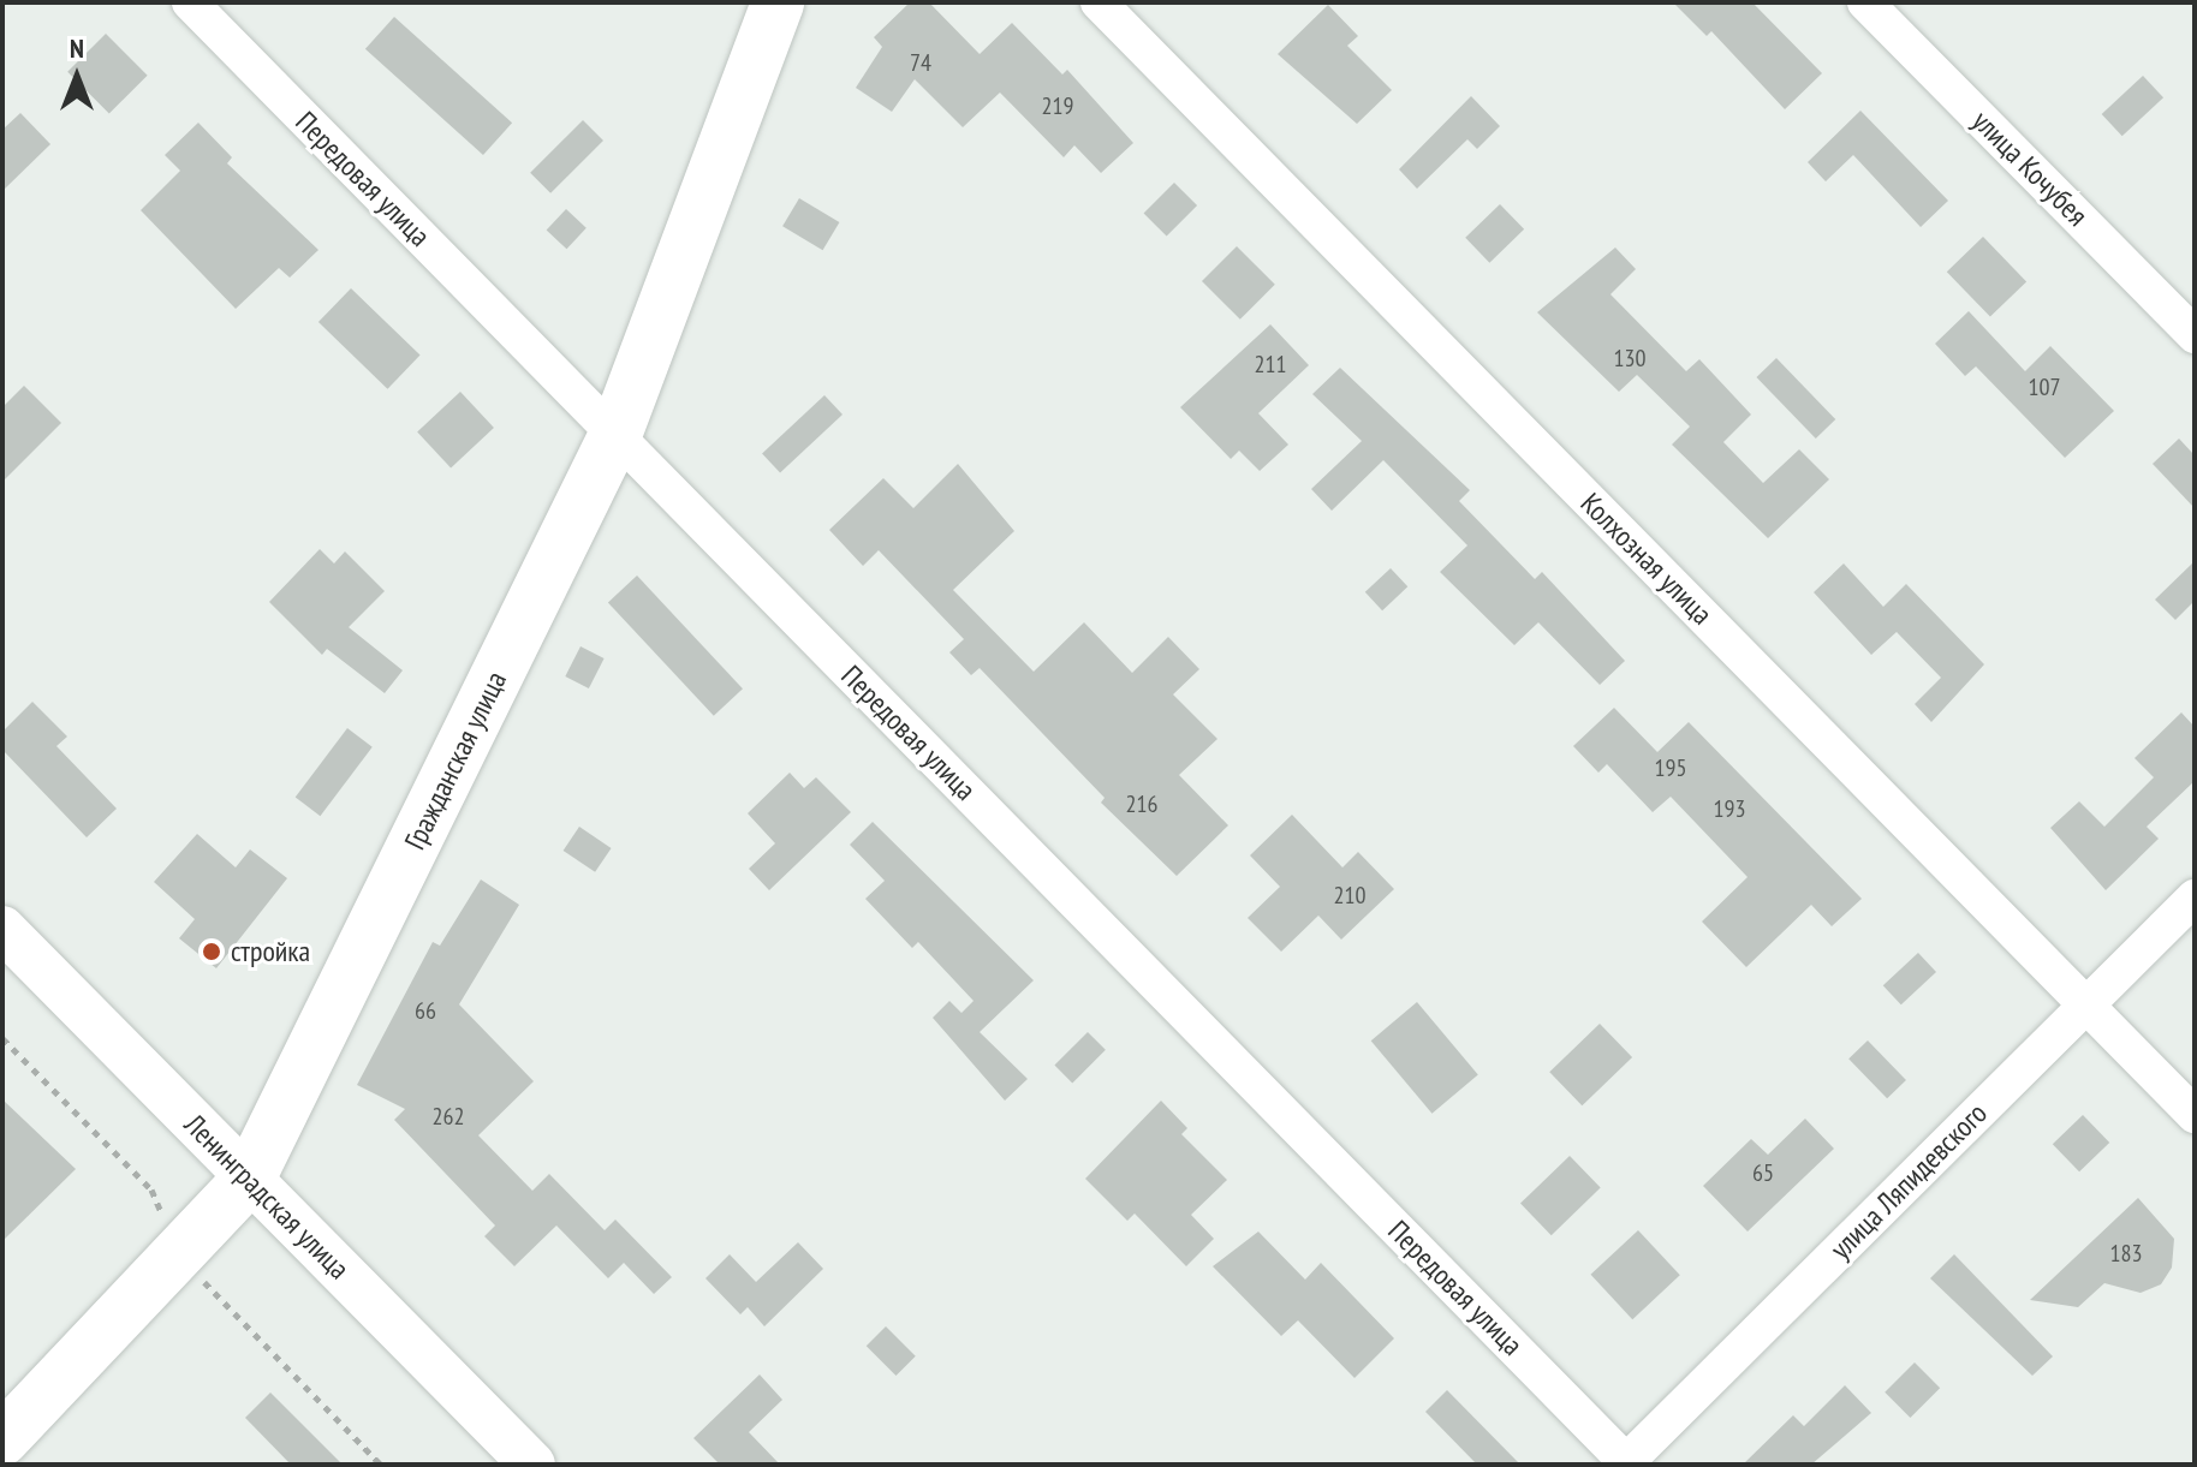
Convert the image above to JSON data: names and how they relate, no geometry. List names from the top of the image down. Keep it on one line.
{"streets":{"main road":["Гражданская улица"],"street":["улица Кочубея","Передовая улица","Колхозная улица","улица Ляпидевского","Ленинградская улица"]},"crossings":[["Передовая улица","Гражданская улица"],["Передовая улица","улица Ляпидевского"],["Колхозная улица","улица Ляпидевского"],["Гражданская улица","Ленинградская улица"]],"places":["стройка"],"house_numbers":["74","219","130","211","107","195","216","193","210","66","262","65","183"],"north":"top"}
